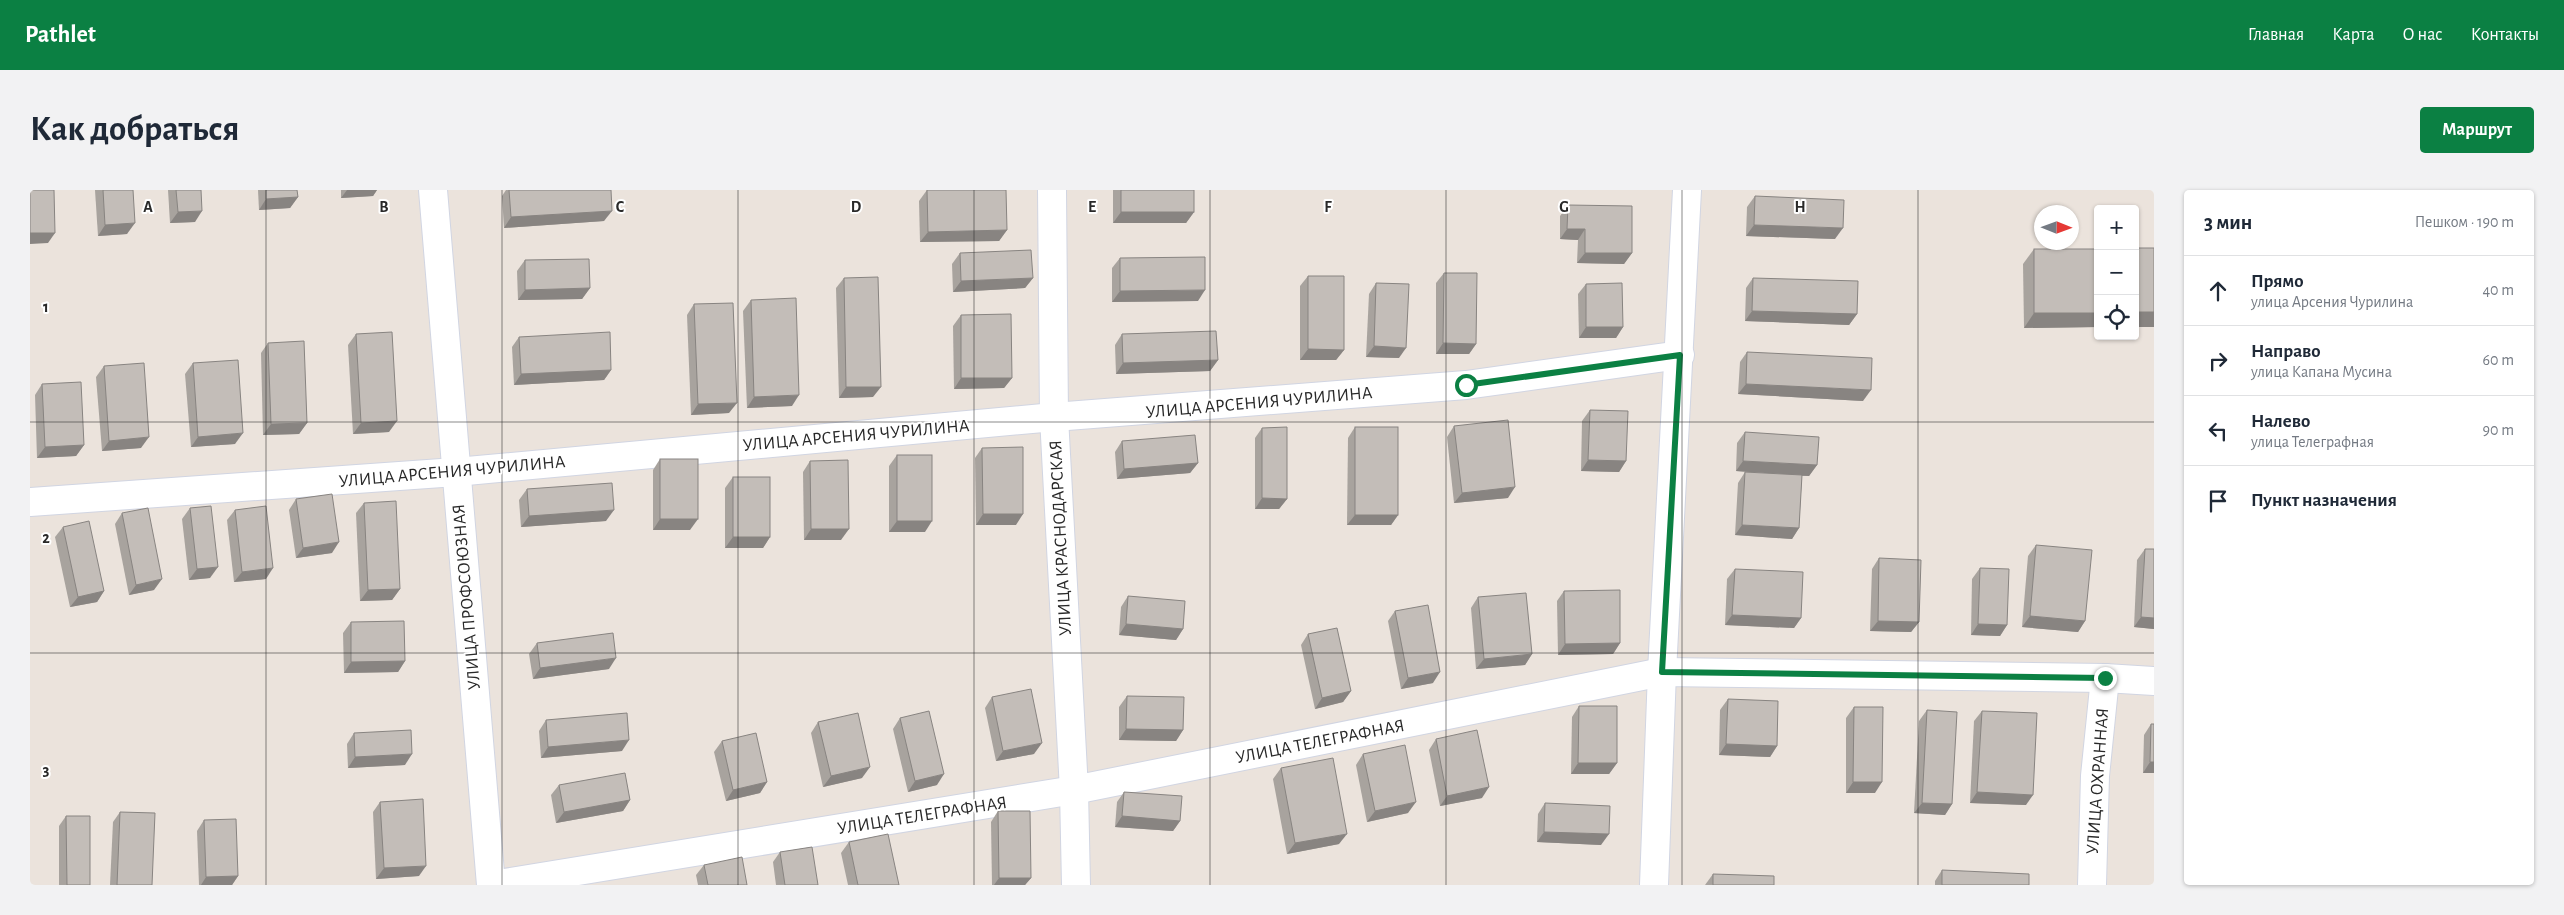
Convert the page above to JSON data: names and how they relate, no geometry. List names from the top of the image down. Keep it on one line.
{"streets":{"street":["УЛИЦА АРСЕНИЯ ЧУРИЛИНА","УЛИЦА КРАСНОДАРСКАЯ","УЛИЦА ПРОФСОЮЗНАЯ","УЛИЦА ТЕЛЕГРАФНАЯ","УЛИЦА ОХРАННАЯ"]},"crossings":[["УЛИЦА АРСЕНИЯ ЧУРИЛИНА","УЛИЦА КРАСНОДАРСКАЯ"],["УЛИЦА АРСЕНИЯ ЧУРИЛИНА","УЛИЦА ПРОФСОЮЗНАЯ"],["УЛИЦА КРАСНОДАРСКАЯ","УЛИЦА ТЕЛЕГРАФНАЯ"],["УЛИЦА ПРОФСОЮЗНАЯ","УЛИЦА ТЕЛЕГРАФНАЯ"],["УЛИЦА ТЕЛЕГРАФНАЯ","УЛИЦА ОХРАННАЯ"]],"north":"right","page":{"header":"Pathlet","nav":["Главная","Карта","О нас","Контакты"],"buttons":"Маршрут","title":"Как добраться","heading":["3 мин","Пешком · 190 m"],"map_buttons":["+","−"],"list":[["Прямо","улица Арсения Чурилина","40 m"],["Направо","улица Капана Мусина","60 m"],["Налево","улица Телеграфная","90 m"],"Пункт назначения"]},"grid":{"columns":["A","B","C","D","E","F","G","H"],"rows":["1","2","3"]}}
